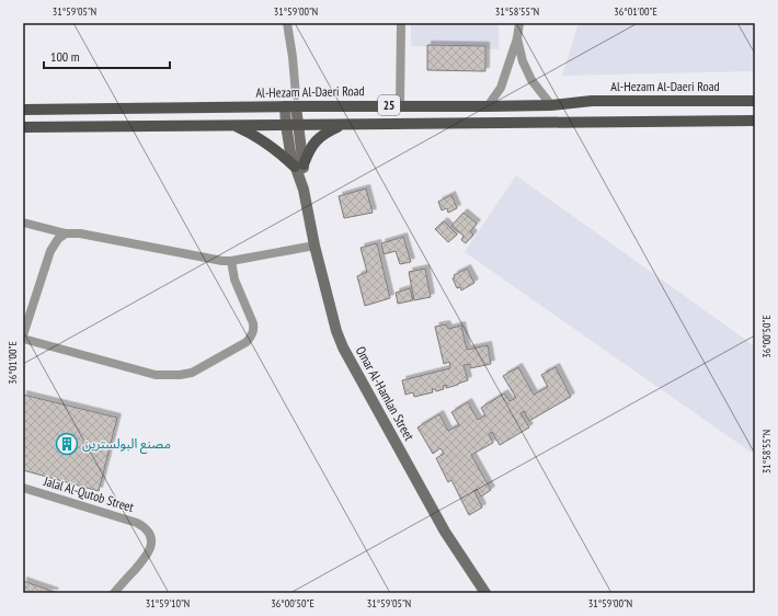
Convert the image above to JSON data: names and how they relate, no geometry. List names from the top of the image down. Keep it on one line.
{"streets":{"main road":["Al-Hezam Al-Daeri Road","25"],"street":["Omar Al-Hamlan Street","Jalal Al-Qutob Street"]},"crossings":[["Al-Hezam Al-Daeri Road","Omar Al-Hamlan Street"],["25","Omar Al-Hamlan Street"]],"places":{"building":["مصنع البولسترين"]},"scale_bar":"100 m","coordinates":["31°59'05\"N","31°59'00\"N","31°58'55\"N","36°01'00\"E","36°00'50\"E","31°59'10\"N"]}
